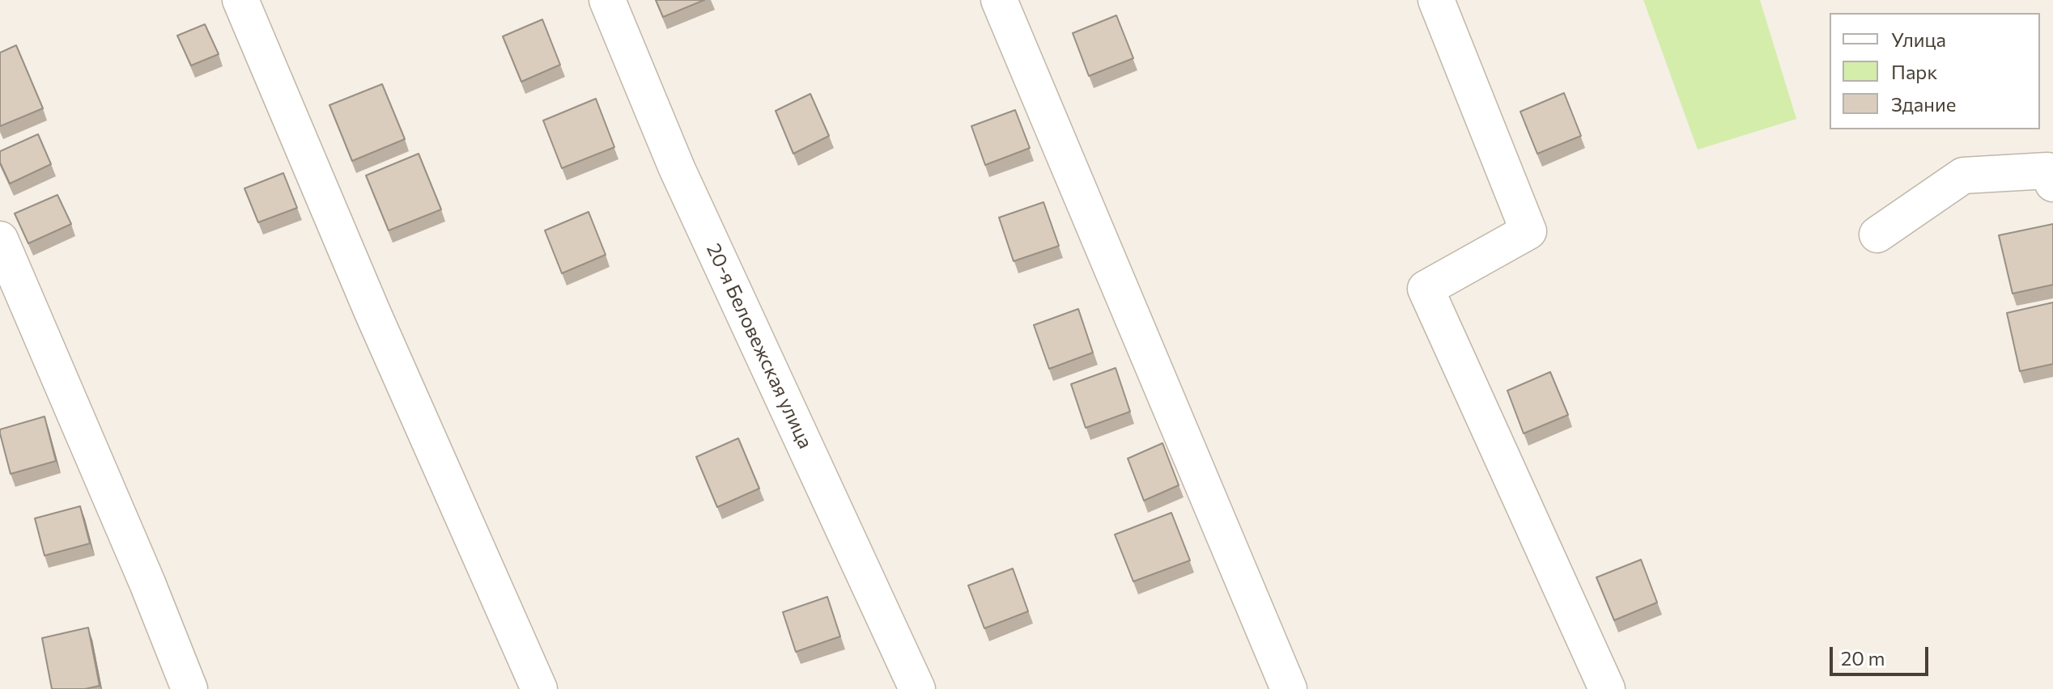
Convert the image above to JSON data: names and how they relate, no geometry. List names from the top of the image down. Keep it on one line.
{"streets":{"street":["20-я Беловежская улица"]},"legend":["Улица","Парк","Здание"],"scale_bar":"20 m"}
